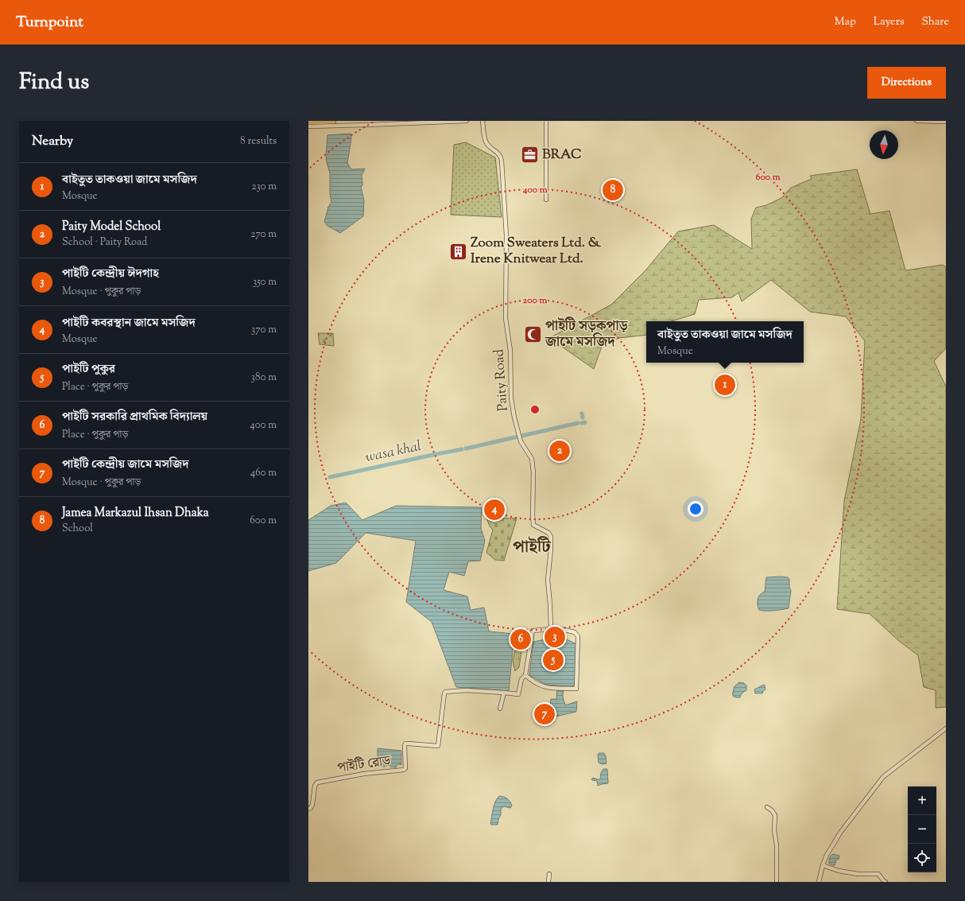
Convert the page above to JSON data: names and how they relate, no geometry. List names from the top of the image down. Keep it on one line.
{"streets":{"street":["Paity Road","পাইটি রোড"]},"districts":["পাইটি"],"water":["wasa khal"],"places":{"office":["BRAC"],"building":["Zoom Sweaters Ltd. & Irene Knitwear Ltd."],"mosque":["পাইটি সড়কপাড় জামে মসজিদ"]},"north":"bottom","page":{"header":"Turnpoint","nav":["Map","Layers","Share"],"title":"Find us","buttons":"Directions","heading":["Nearby","8 results"],"list":[{"mark":"1","name":"বাইতুত তাকওয়া জামে মসজিদ","note":"Mosque","value":"230 m"},{"mark":"2","name":"Paity Model School","note":"School · Paity Road","value":"270 m"},{"mark":"3","name":"পাইটি কেন্দ্রীয় ঈদগাহ","note":"Mosque · পুকুর পাড়","value":"350 m"},{"mark":"4","name":"পাইটি কবরস্থান জামে মসজিদ","note":"Mosque","value":"370 m"},{"mark":"5","name":"পাইটি পুকুর","note":"Place · পুকুর পাড়","value":"380 m"},{"mark":"6","name":"পাইটি সরকারি প্রাথমিক বিদ্যালয়","note":"Place · পুকুর পাড়","value":"400 m"},{"mark":"7","name":"পাইটি কেন্দ্রীয় জামে মসজিদ","note":"Mosque · পুকুর পাড়","value":"460 m"},{"mark":"8","name":"Jamea Markazul Ihsan Dhaka","note":"School","value":"600 m"}],"pins":["8","1","2","4","3","6","5","7"],"popup":["বাইতুত তাকওয়া জামে মসজিদ","Mosque"],"map_buttons":["+","−"]},"rings":["600 m","400 m","200 m"]}
